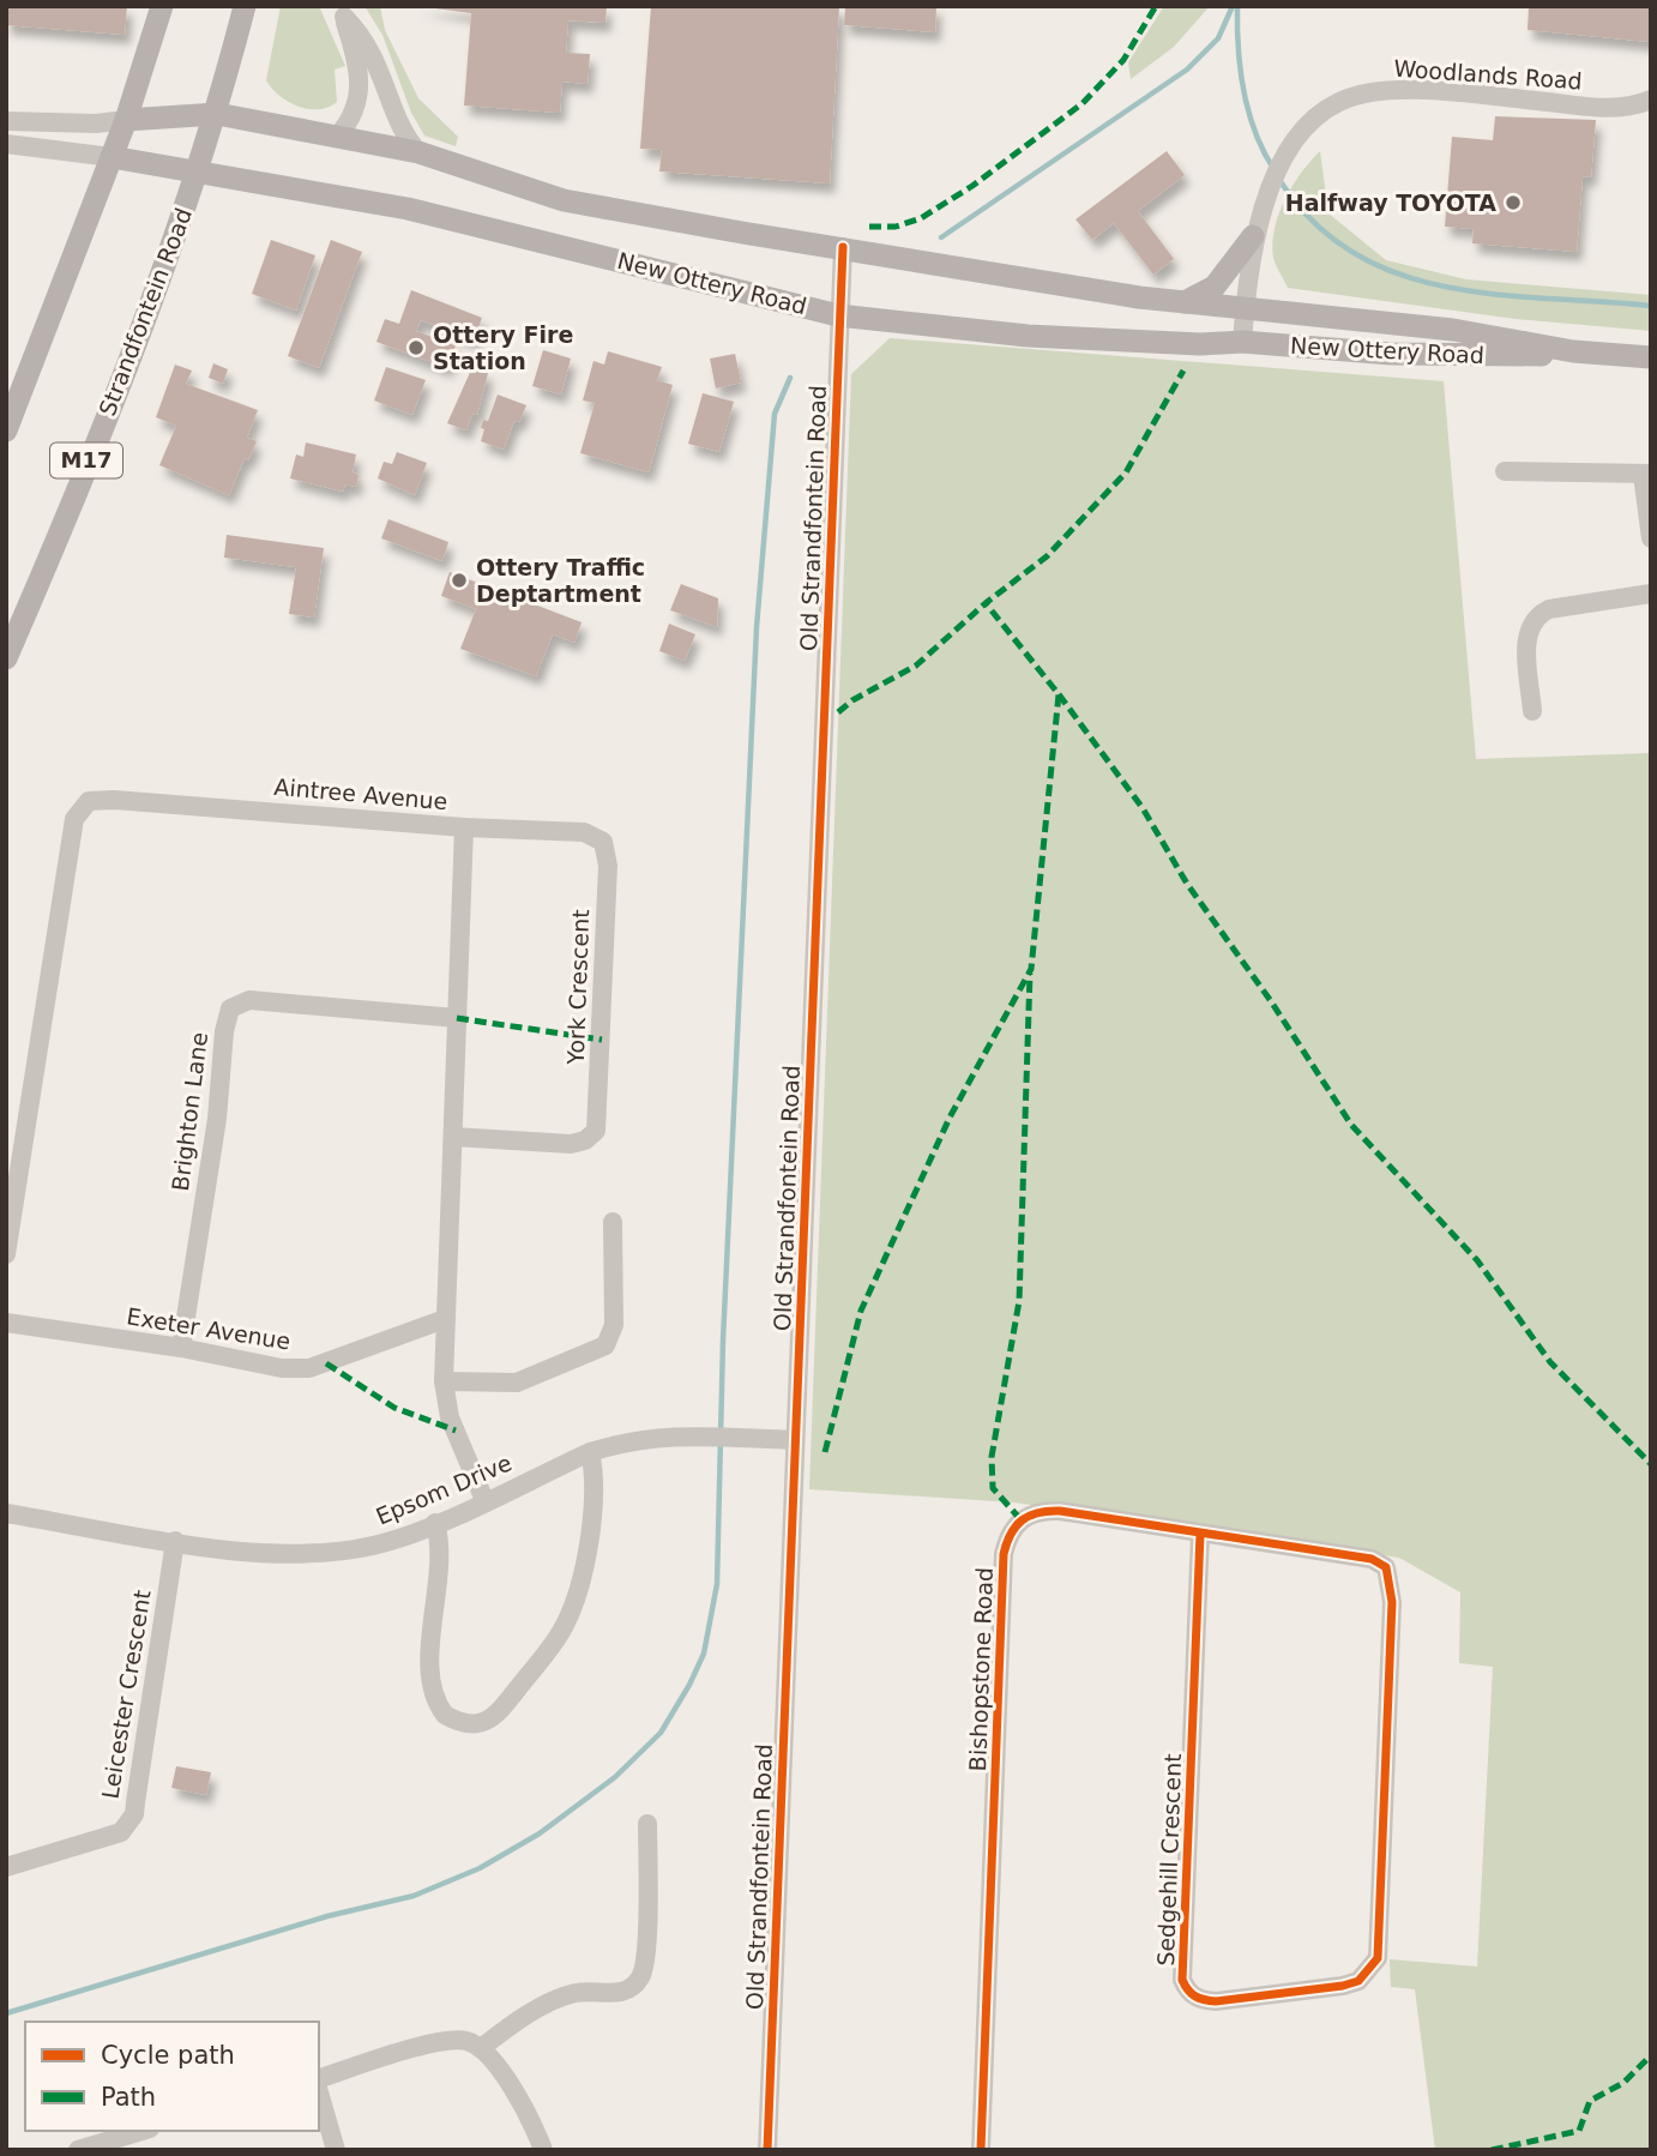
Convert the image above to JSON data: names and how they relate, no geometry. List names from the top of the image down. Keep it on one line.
{"streets":{"main road":["New Ottery Road","Strandfontein Road","M17"],"street":["Woodlands Road","Old Strandfontein Road","Aintree Avenue","York Crescent","Brighton Lane","Exeter Avenue","Epsom Drive","Bishopstone Road","Leicester Crescent","Sedgehill Crescent"]},"crossings":[["Woodlands Road","New Ottery Road"],["New Ottery Road","Strandfontein Road"],["New Ottery Road","Old Strandfontein Road"],["Old Strandfontein Road","Epsom Drive"],["Aintree Avenue","York Crescent"],["Aintree Avenue","Brighton Lane"],["Aintree Avenue","Exeter Avenue"],["Aintree Avenue","Epsom Drive"],["Brighton Lane","Exeter Avenue"],["Epsom Drive","Leicester Crescent"],["Bishopstone Road","Sedgehill Crescent"]],"places":["Halfway TOYOTA","Ottery Fire Station","Ottery Traffic Deptartment"],"legend":["Cycle path","Path"]}
